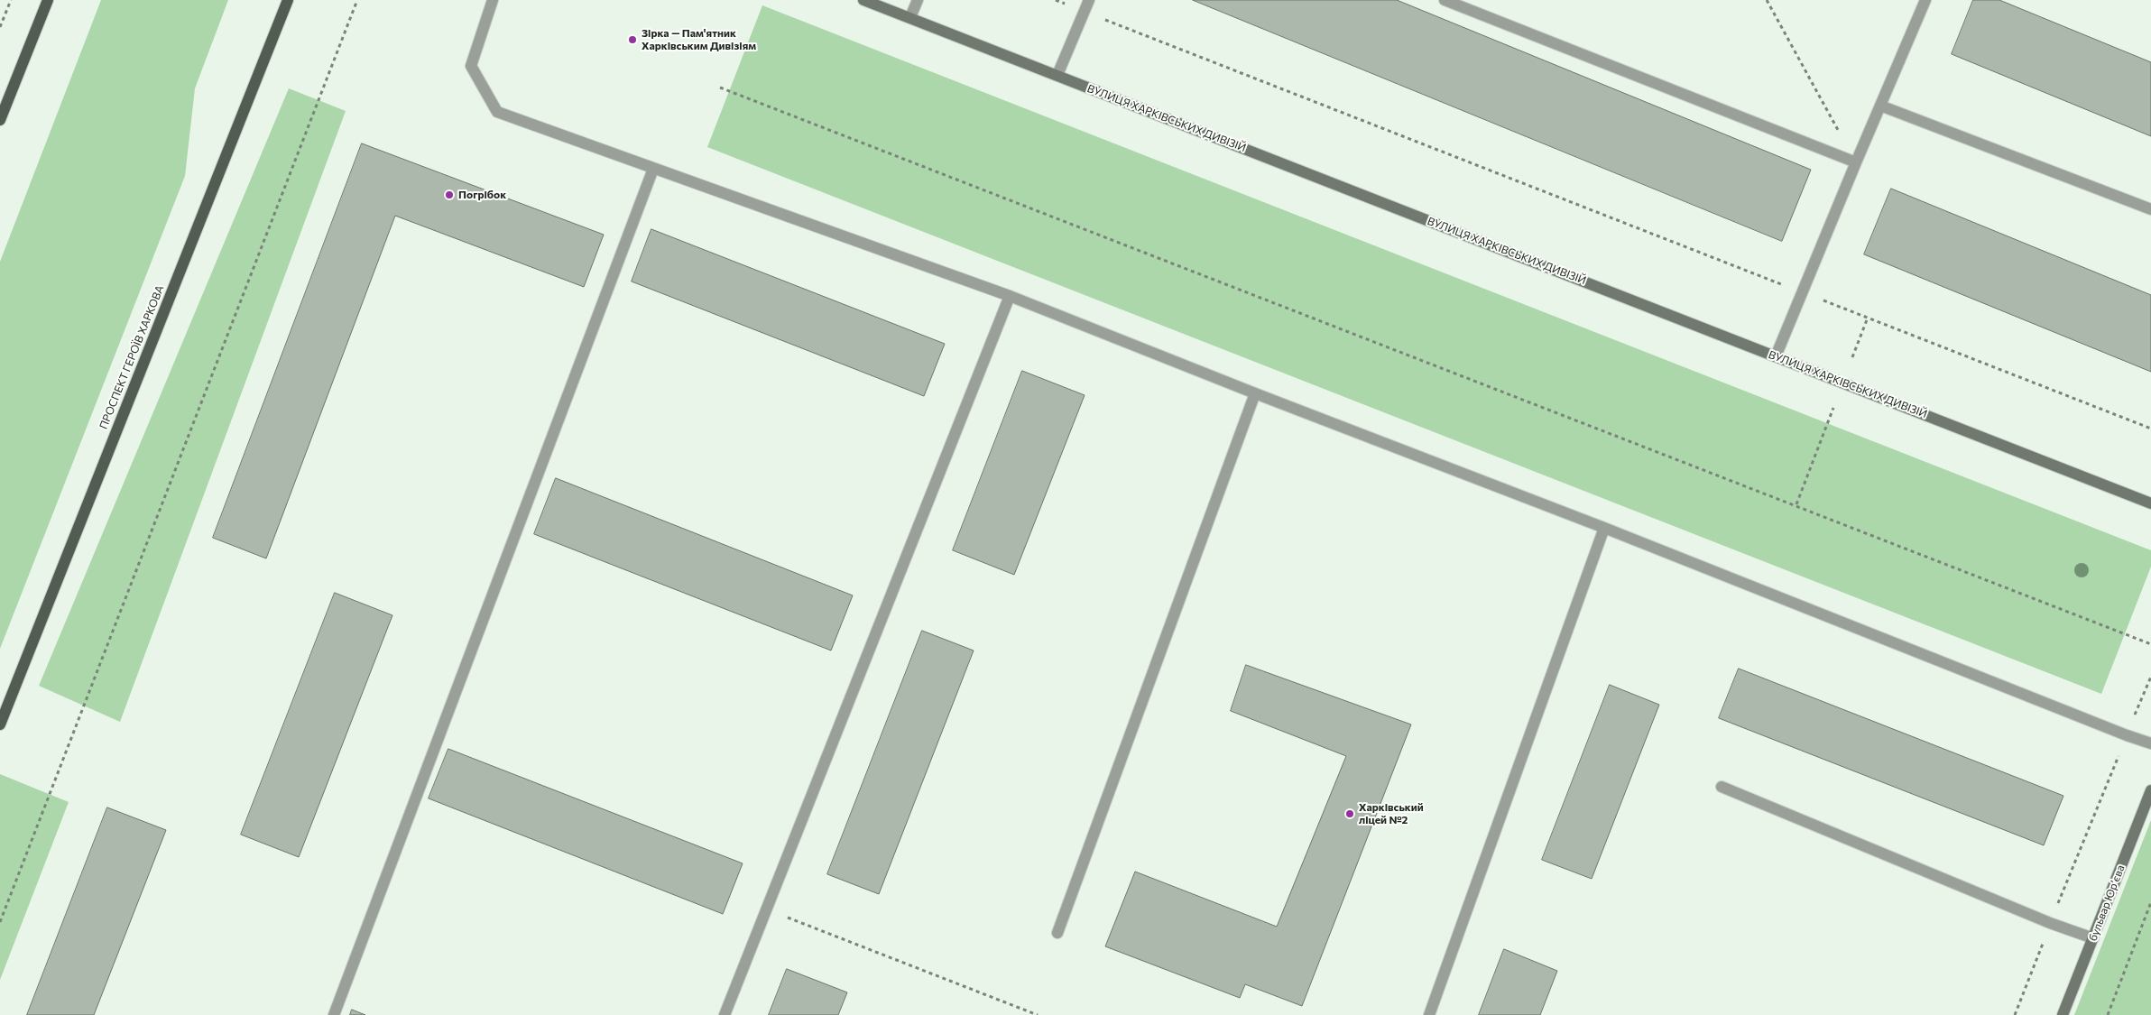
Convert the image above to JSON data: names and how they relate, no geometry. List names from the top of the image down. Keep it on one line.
{"streets":{"main road":["ПРОСПЕКТ ГЕРОЇВ ХАРКОВА"],"street":["ВУЛИЦЯ ХАРКІВСЬКИХ ДИВІЗІЙ","бульвар Юрʼєва"]},"places":["Зірка — Пам'ятник Харківським Дивізіям","Погрібок","Харківський ліцей №2"]}
